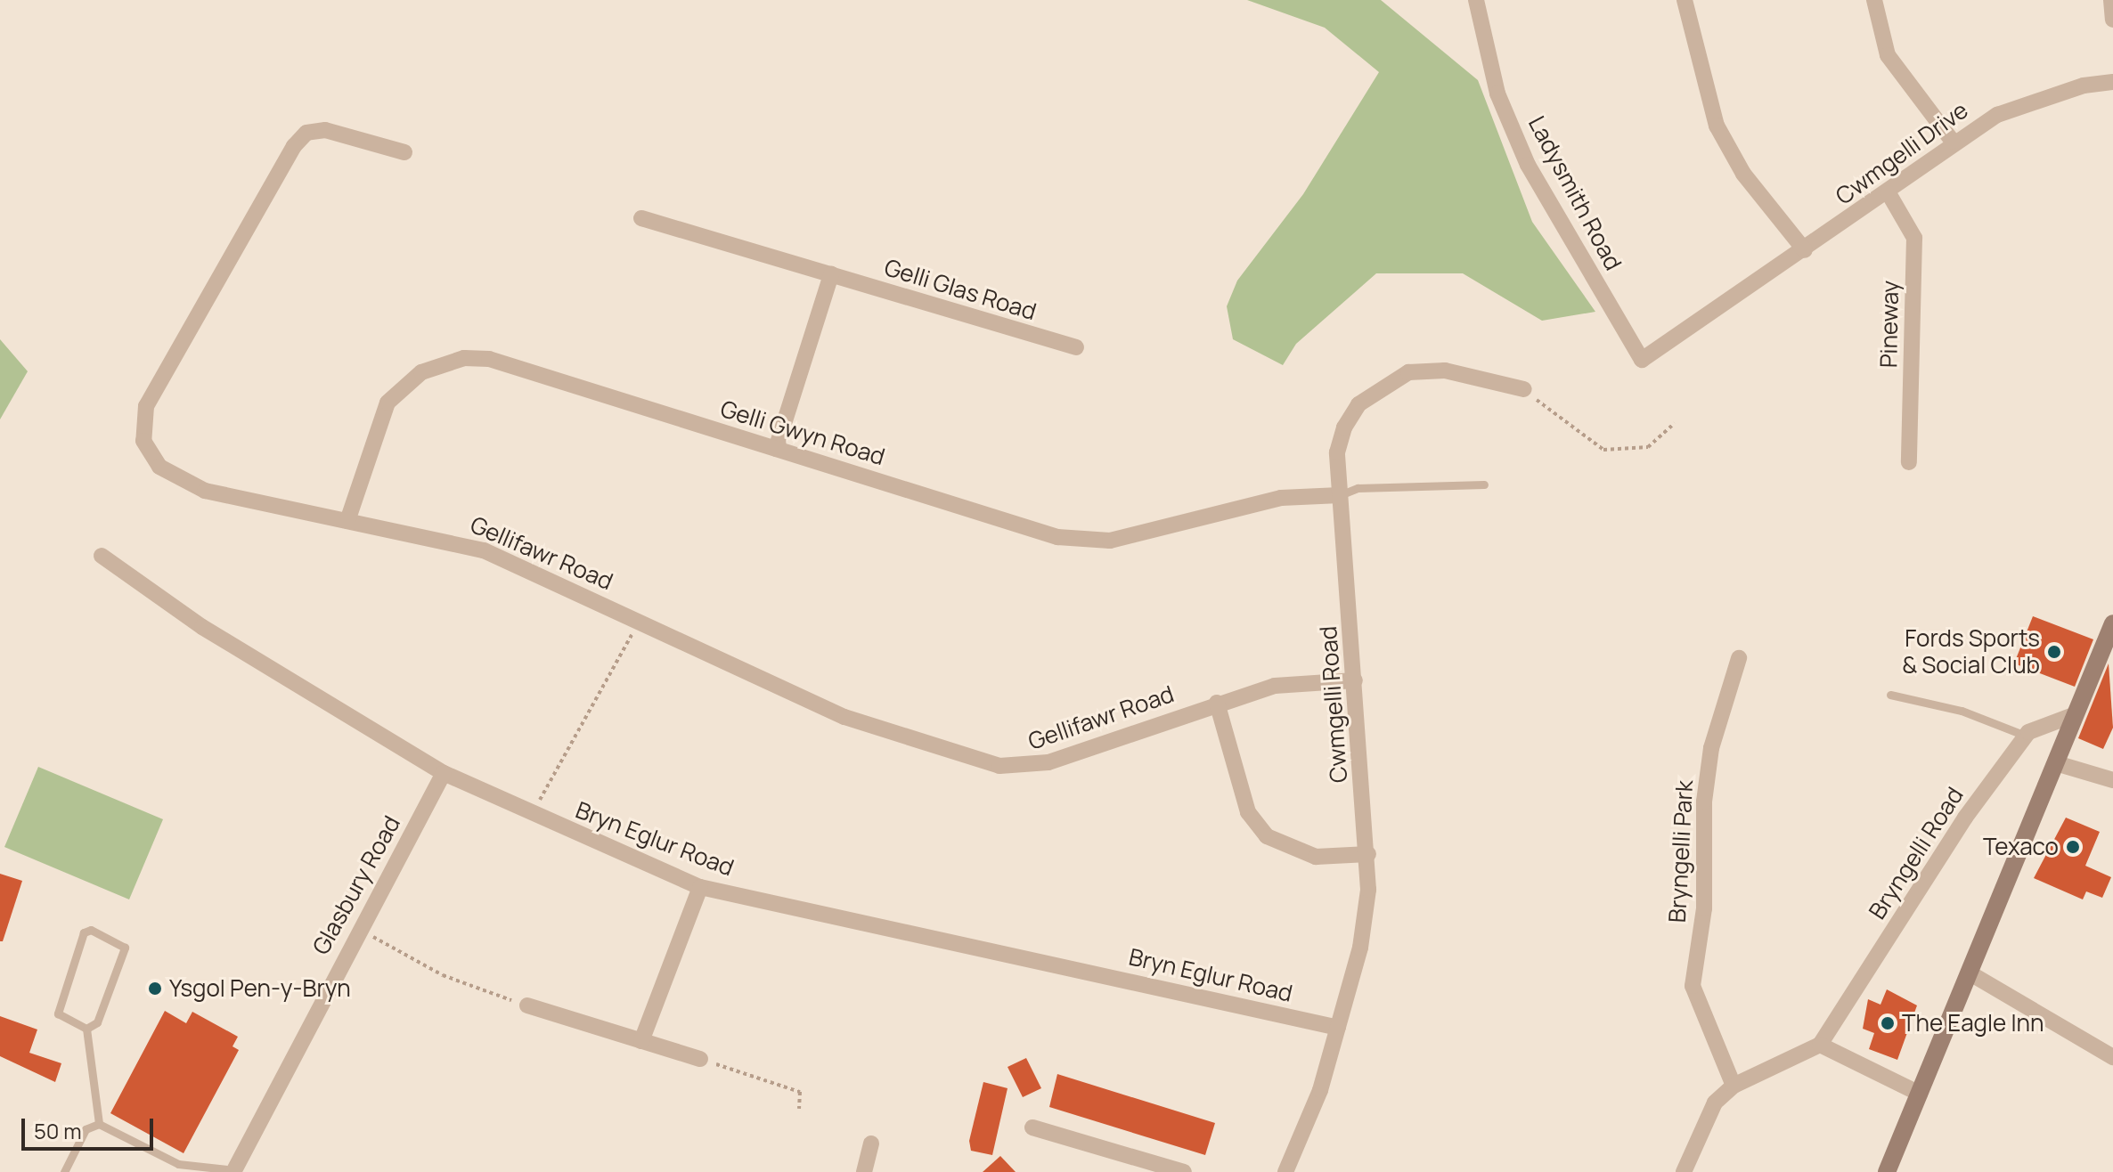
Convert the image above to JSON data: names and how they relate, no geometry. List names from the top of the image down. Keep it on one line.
{"streets":{"street":["Cwmgelli Drive","Ladysmith Road","Gelli Glas Road","Pineway","Gelli Gwyn Road","Gellifawr Road","Cwmgelli Road","Bryn Eglur Road","Bryngelli Park","Bryngelli Road","Glasbury Road"]},"crossings":[["Cwmgelli Drive","Ladysmith Road"],["Cwmgelli Drive","Pineway"],["Gelli Gwyn Road","Gellifawr Road"],["Gelli Gwyn Road","Cwmgelli Road"],["Gellifawr Road","Cwmgelli Road"],["Cwmgelli Road","Bryn Eglur Road"],["Bryn Eglur Road","Glasbury Road"]],"places":["Fords Sports & Social Club","Texaco","Ysgol Pen-y-Bryn","The Eagle Inn"],"scale_bar":"50 m"}
